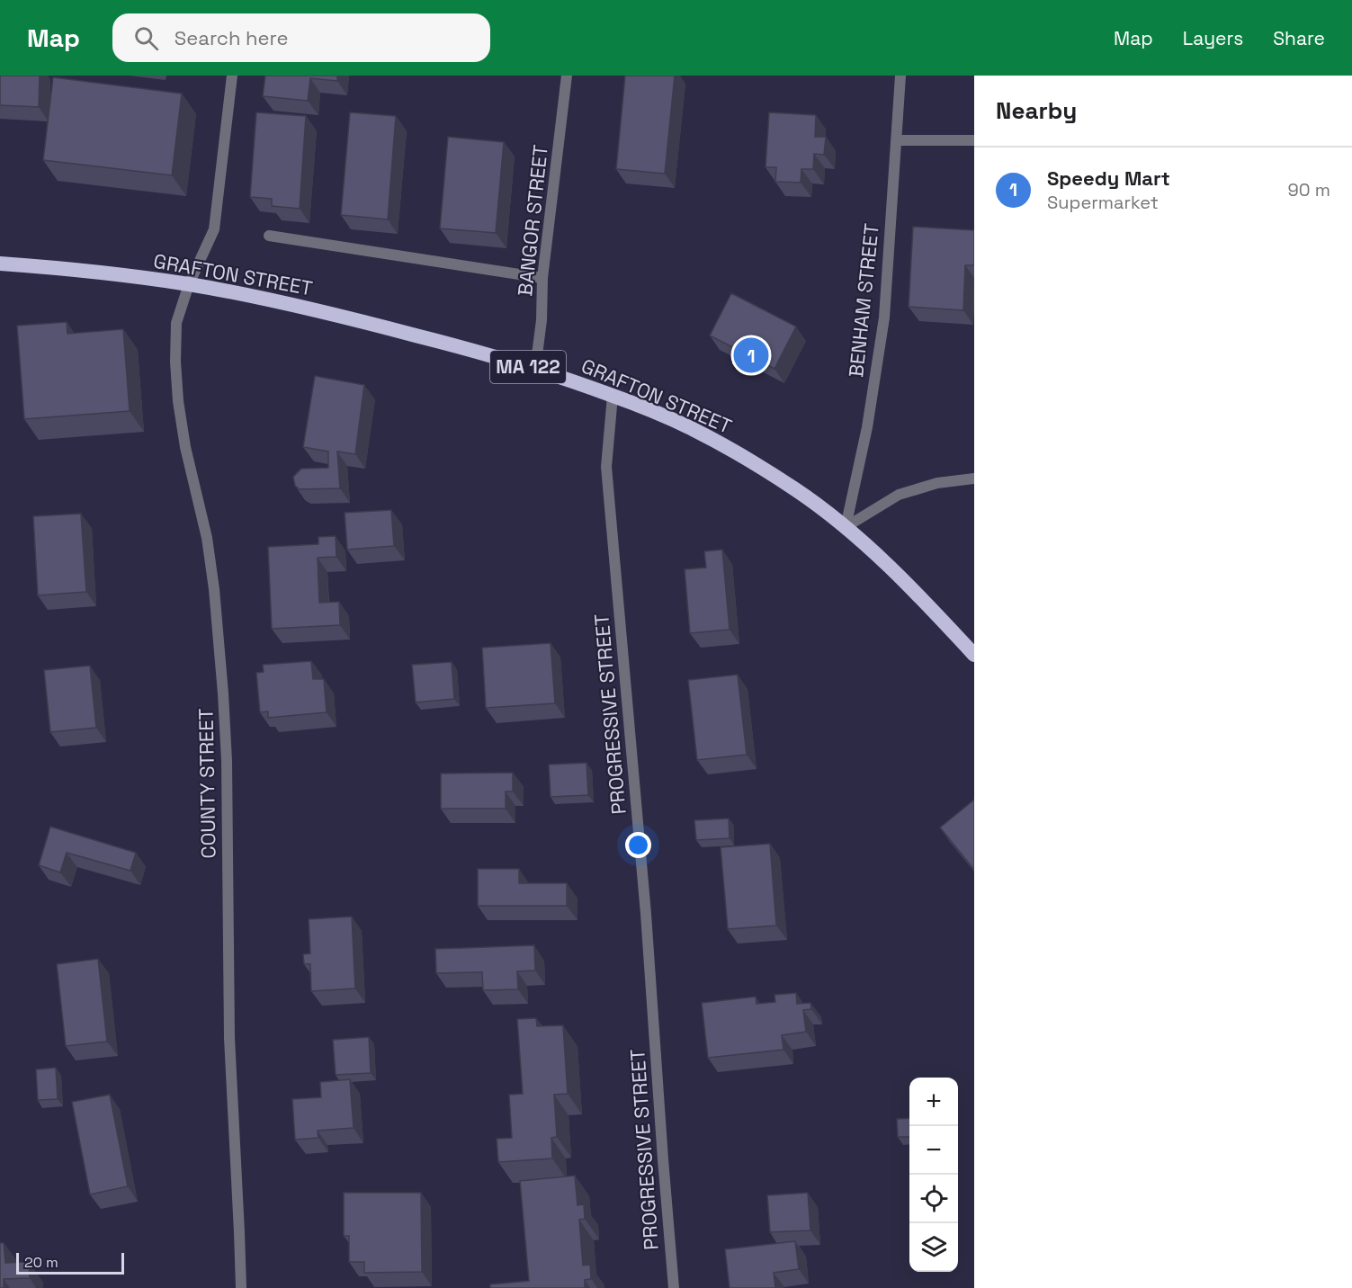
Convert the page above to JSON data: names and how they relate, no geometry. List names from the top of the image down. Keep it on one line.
{"streets":{"highway":["GRAFTON STREET","MA 122"],"street":["BANGOR STREET","BENHAM STREET","PROGRESSIVE STREET","COUNTY STREET"]},"crossings":[["BANGOR STREET","GRAFTON STREET"],["GRAFTON STREET","BENHAM STREET"],["GRAFTON STREET","PROGRESSIVE STREET"],["GRAFTON STREET","COUNTY STREET"]],"scale_bar":"20 m","page":{"header":"Map","search":"Search here","nav":["Map","Layers","Share"],"heading":"Nearby","list":[{"mark":"1","name":"Speedy Mart","note":"Supermarket","value":"90 m"}],"pins":"1","map_buttons":["+","−"],"scale":"20 m"}}
